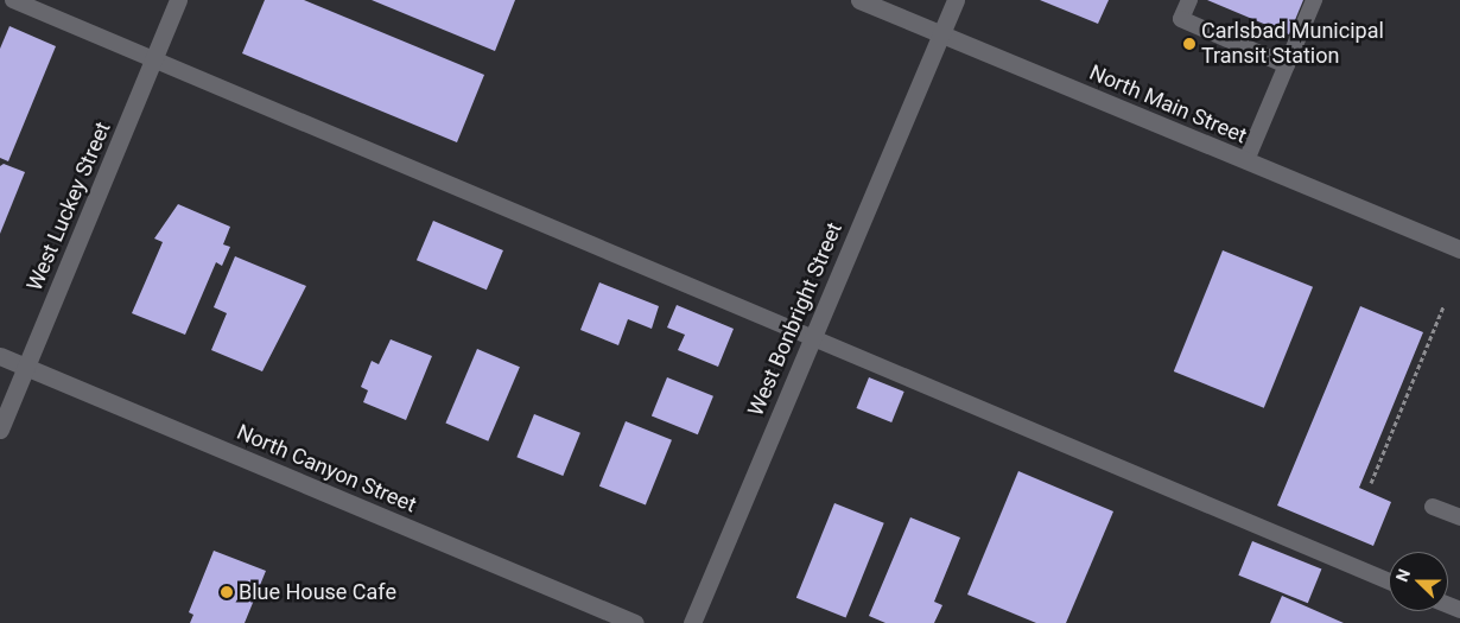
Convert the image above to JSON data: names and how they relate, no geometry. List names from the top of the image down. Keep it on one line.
{"streets":{"street":["North Main Street","West Luckey Street","West Bonbright Street","North Canyon Street"]},"crossings":[["North Main Street","West Bonbright Street"],["West Luckey Street","North Canyon Street"]],"places":["Carlsbad Municipal Transit Station","Blue House Cafe"],"north":"left"}
